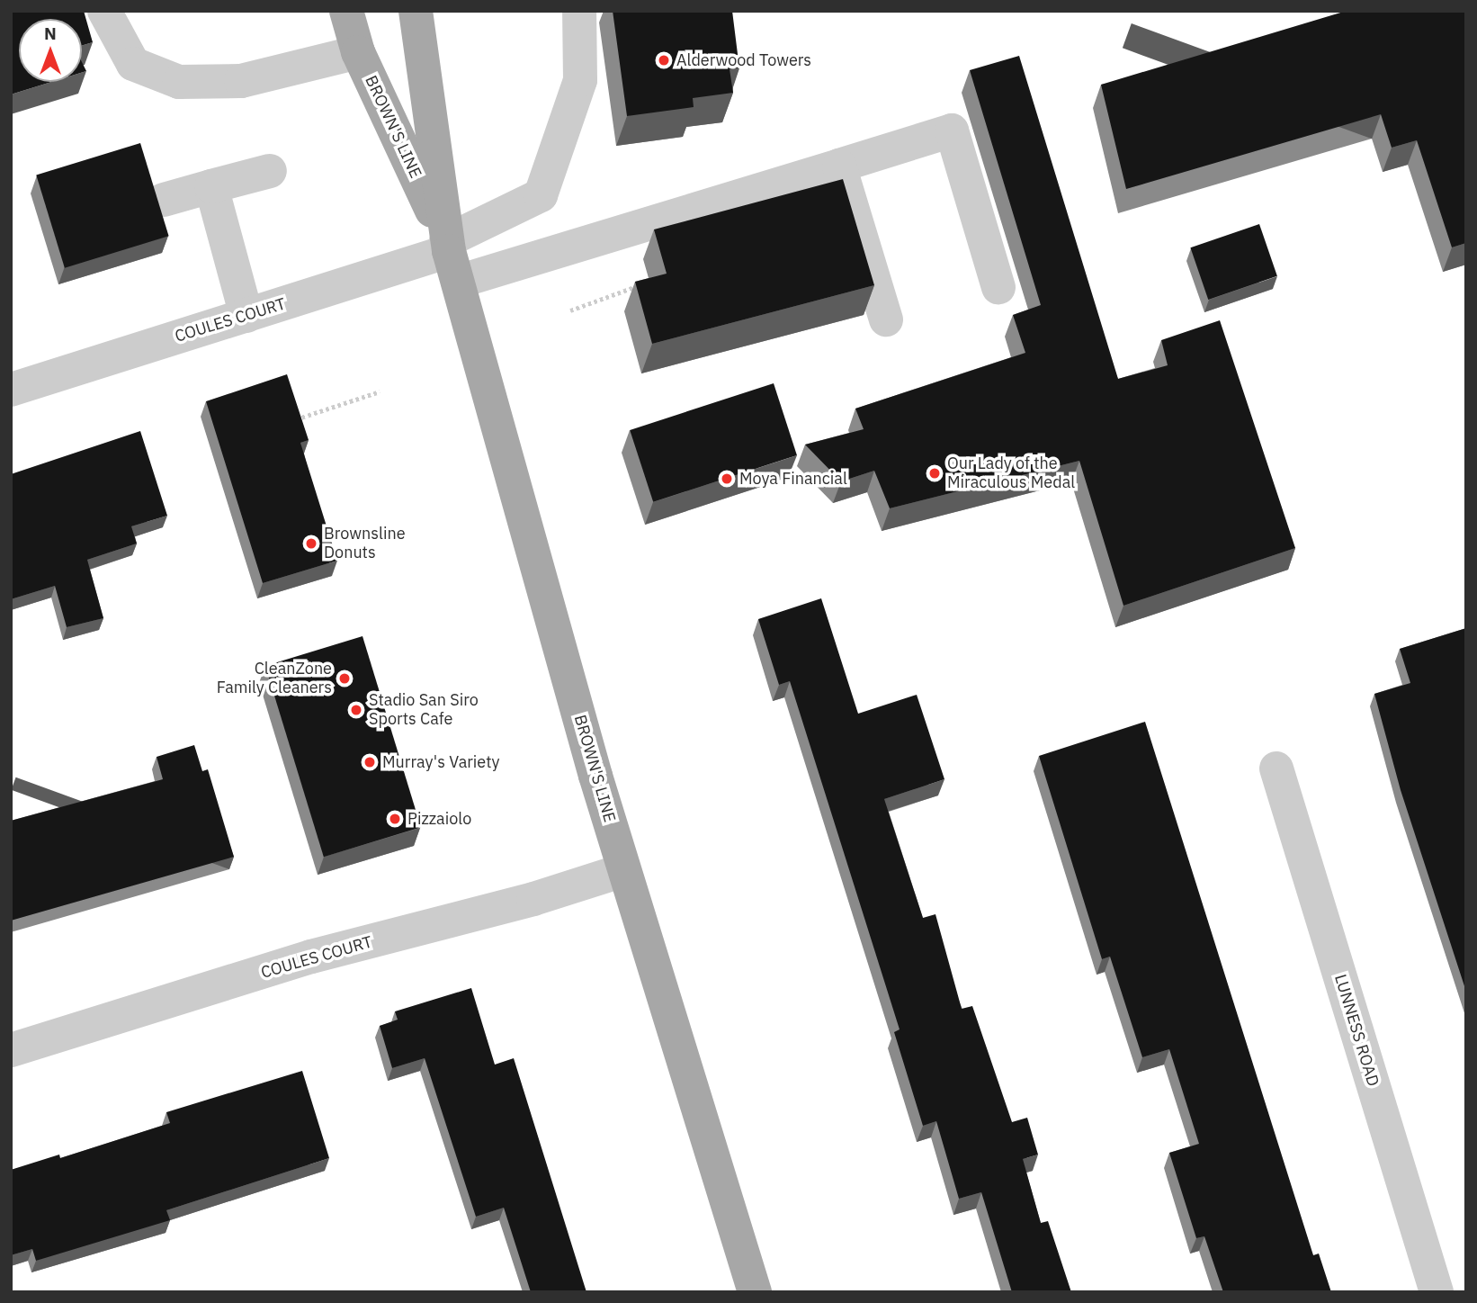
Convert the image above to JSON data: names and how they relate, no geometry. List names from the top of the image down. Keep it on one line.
{"streets":{"main road":["BROWN'S LINE"],"street":["COULES COURT","LUNNESS ROAD"]},"crossings":[["BROWN'S LINE","COULES COURT"]],"places":["Alderwood Towers","Our Lady of the Miraculous Medal","Moya Financial","Brownsline Donuts","CleanZone Family Cleaners","Stadio San Siro Sports Cafe","Murray's Variety","Pizzaiolo"],"north":"top"}
